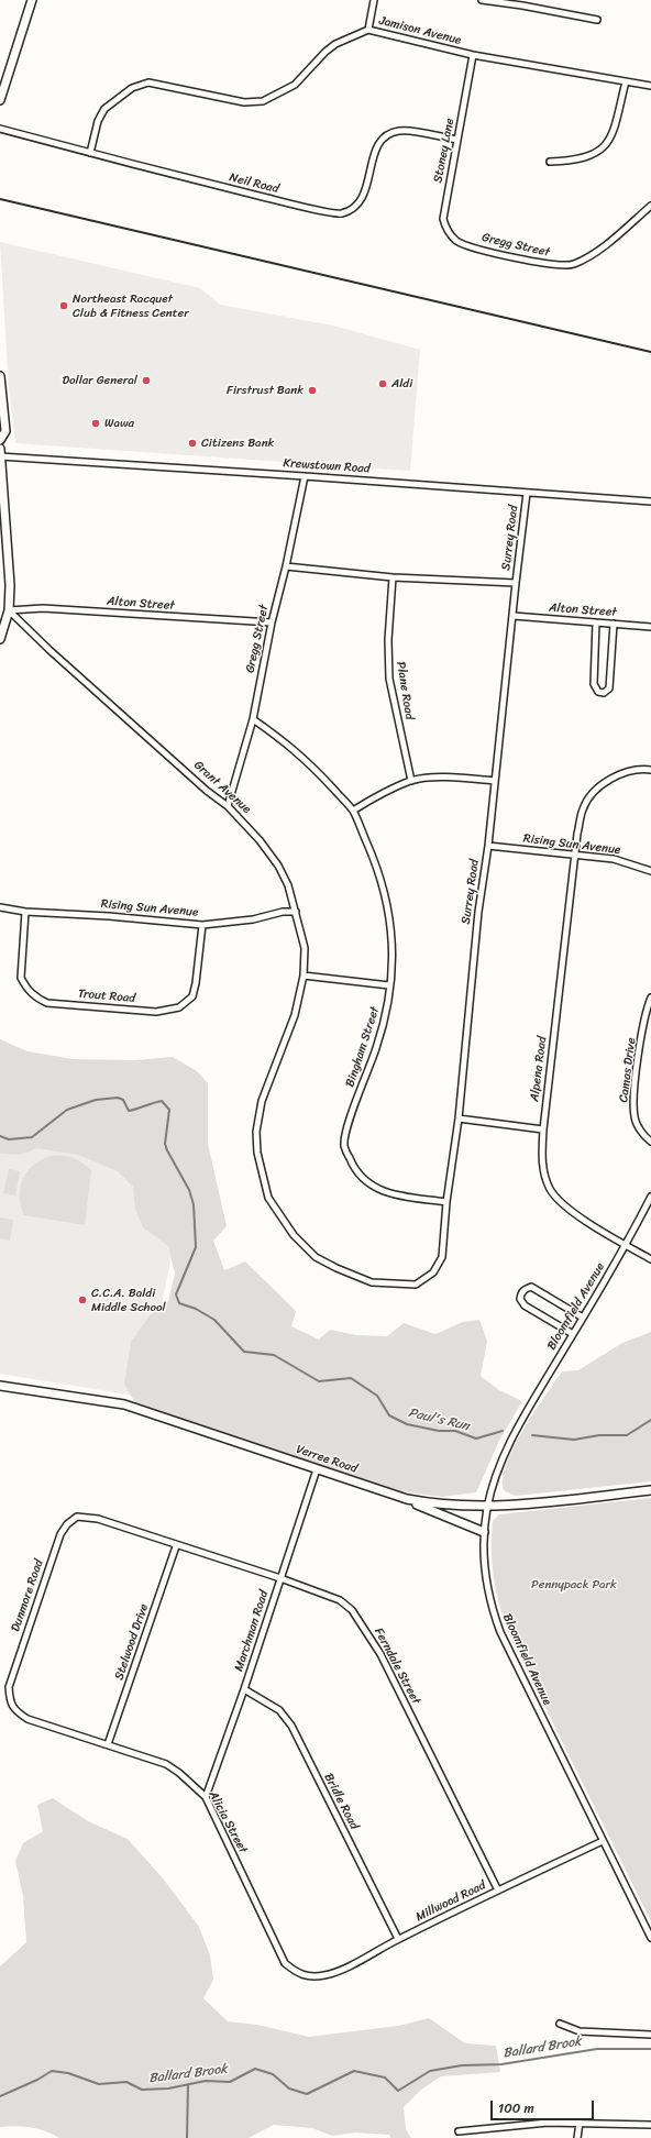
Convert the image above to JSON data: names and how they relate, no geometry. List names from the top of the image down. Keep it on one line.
{"streets":{"main road":["Verree Road"],"street":["Jamison Avenue","Stoney Lane","Neil Road","Gregg Street","Krewstown Road","Surrey Road","Alton Street","Plane Road","Grant Avenue","Rising Sun Avenue","Trout Road","Bingham Street","Alpena Road","Camas Drive","Bloomfield Avenue","Dunmore Road","Marchman Road","Stelwood Drive","Ferndale Street","Bridle Road","Alicia Street","Millwood Road"]},"crossings":[["Jamison Avenue","Stoney Lane"],["Jamison Avenue","Neil Road"],["Stoney Lane","Neil Road"],["Stoney Lane","Gregg Street"],["Gregg Street","Krewstown Road"],["Gregg Street","Alton Street"],["Gregg Street","Grant Avenue"],["Gregg Street","Bingham Street"],["Krewstown Road","Surrey Road"],["Surrey Road","Alton Street"],["Surrey Road","Grant Avenue"],["Surrey Road","Rising Sun Avenue"],["Surrey Road","Bingham Street"],["Alton Street","Grant Avenue"],["Grant Avenue","Rising Sun Avenue"],["Rising Sun Avenue","Trout Road"],["Rising Sun Avenue","Alpena Road"],["Alpena Road","Bloomfield Avenue"],["Bloomfield Avenue","Verree Road"],["Bloomfield Avenue","Millwood Road"],["Verree Road","Marchman Road"],["Dunmore Road","Ferndale Street"],["Dunmore Road","Alicia Street"],["Marchman Road","Ferndale Street"],["Marchman Road","Bridle Road"],["Marchman Road","Alicia Street"],["Stelwood Drive","Ferndale Street"],["Stelwood Drive","Alicia Street"],["Ferndale Street","Millwood Road"],["Bridle Road","Millwood Road"],["Alicia Street","Millwood Road"]],"water":["Paul's Run","Ballard Brook"],"parks":["Pennypack Park"],"places":["Northeast Racquet Club & Fitness Center","Dollar General","Aldi","Firstrust Bank","Wawa","Citizens Bank","C.C.A. Baldi Middle School"],"scale_bar":"100 m"}
